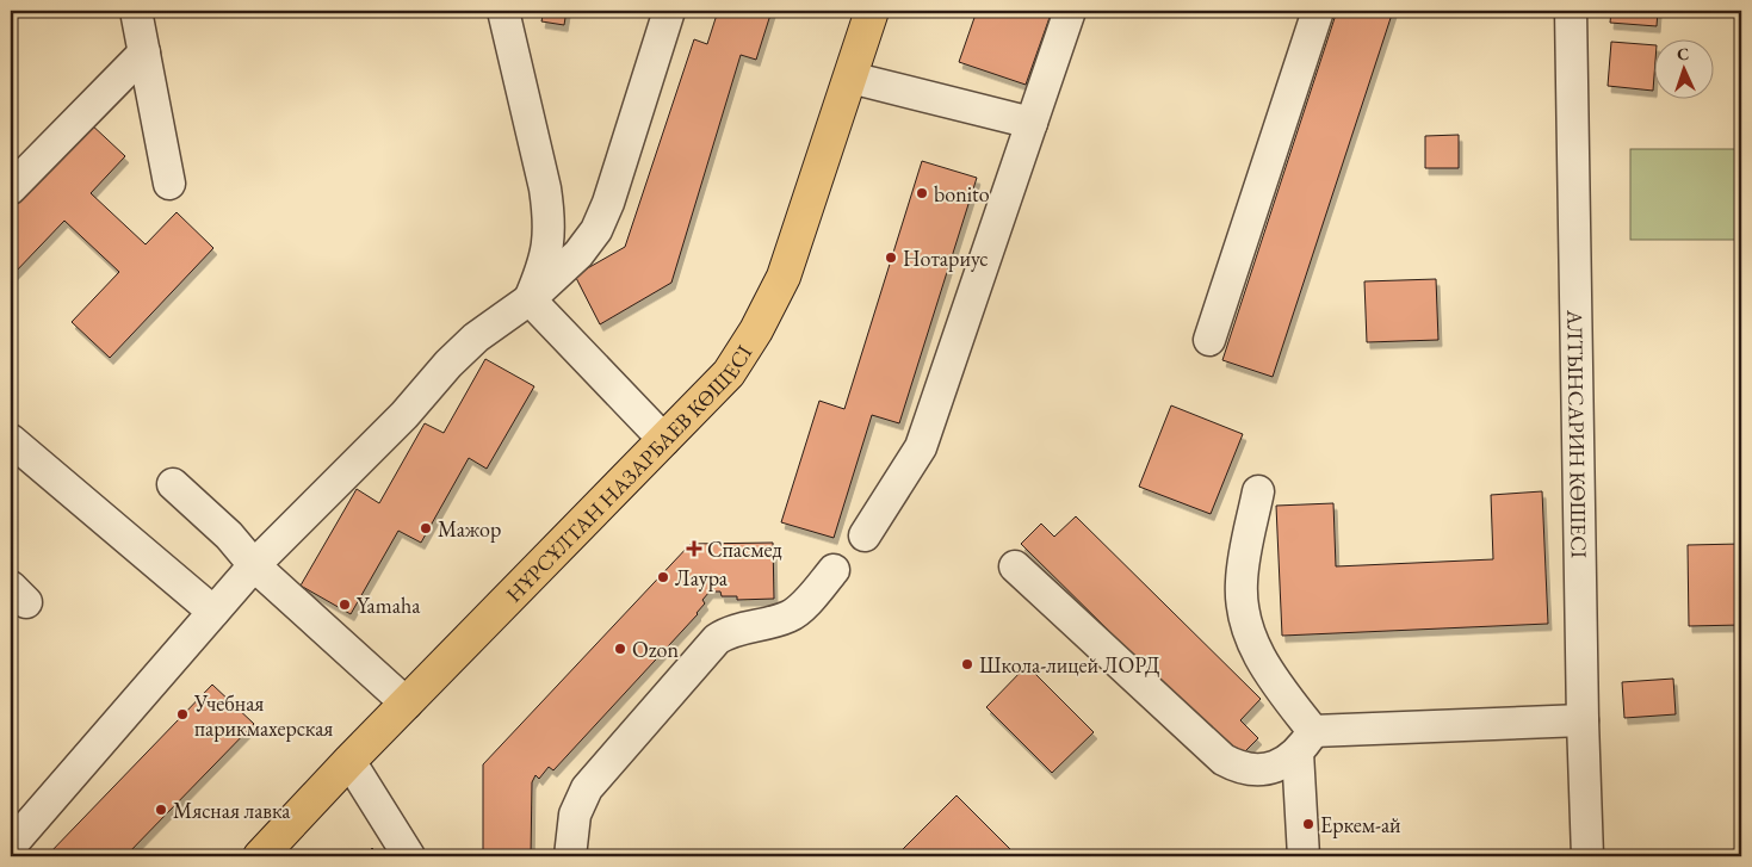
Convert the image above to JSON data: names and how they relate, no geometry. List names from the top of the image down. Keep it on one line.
{"streets":{"main road":["НҰРСҰЛТАН НАЗАРБАЕВ КӨШЕСІ"],"street":["АЛТЫНСАРИН КӨШЕСІ"]},"places":{"other":["bonito","Нотариус","Мажор","Лаура","Yamaha","Ozon","Школа-лицей ЛОРД","Учебная парикмахерская","Мясная лавка","Еркем-ай"],"health":["Спасмед"]},"north":"top"}
